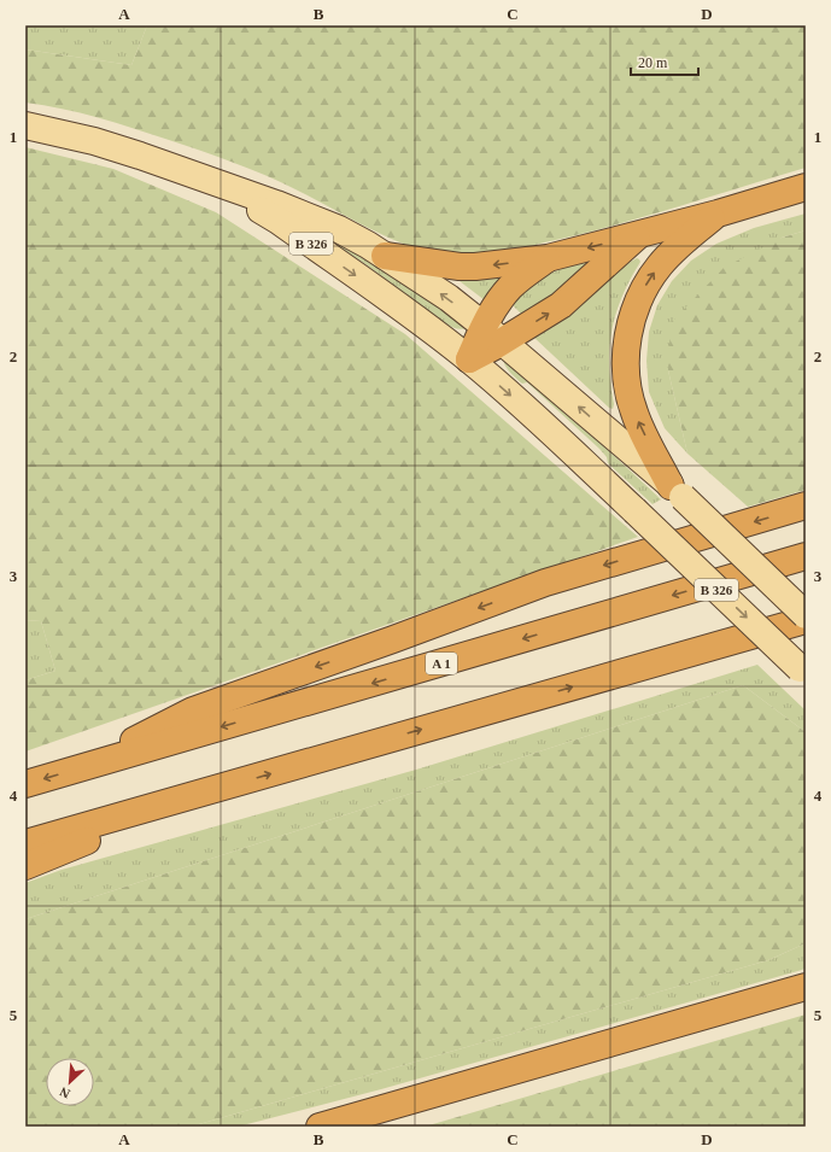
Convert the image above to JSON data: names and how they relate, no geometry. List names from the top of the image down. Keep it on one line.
{"streets":{"highway":["A 1"],"main road":["B 326"]},"scale_bar":"20 m","north":"bottom left","grid":{"columns":["A","B","C","D"],"rows":["1","2","3","4","5"]}}
